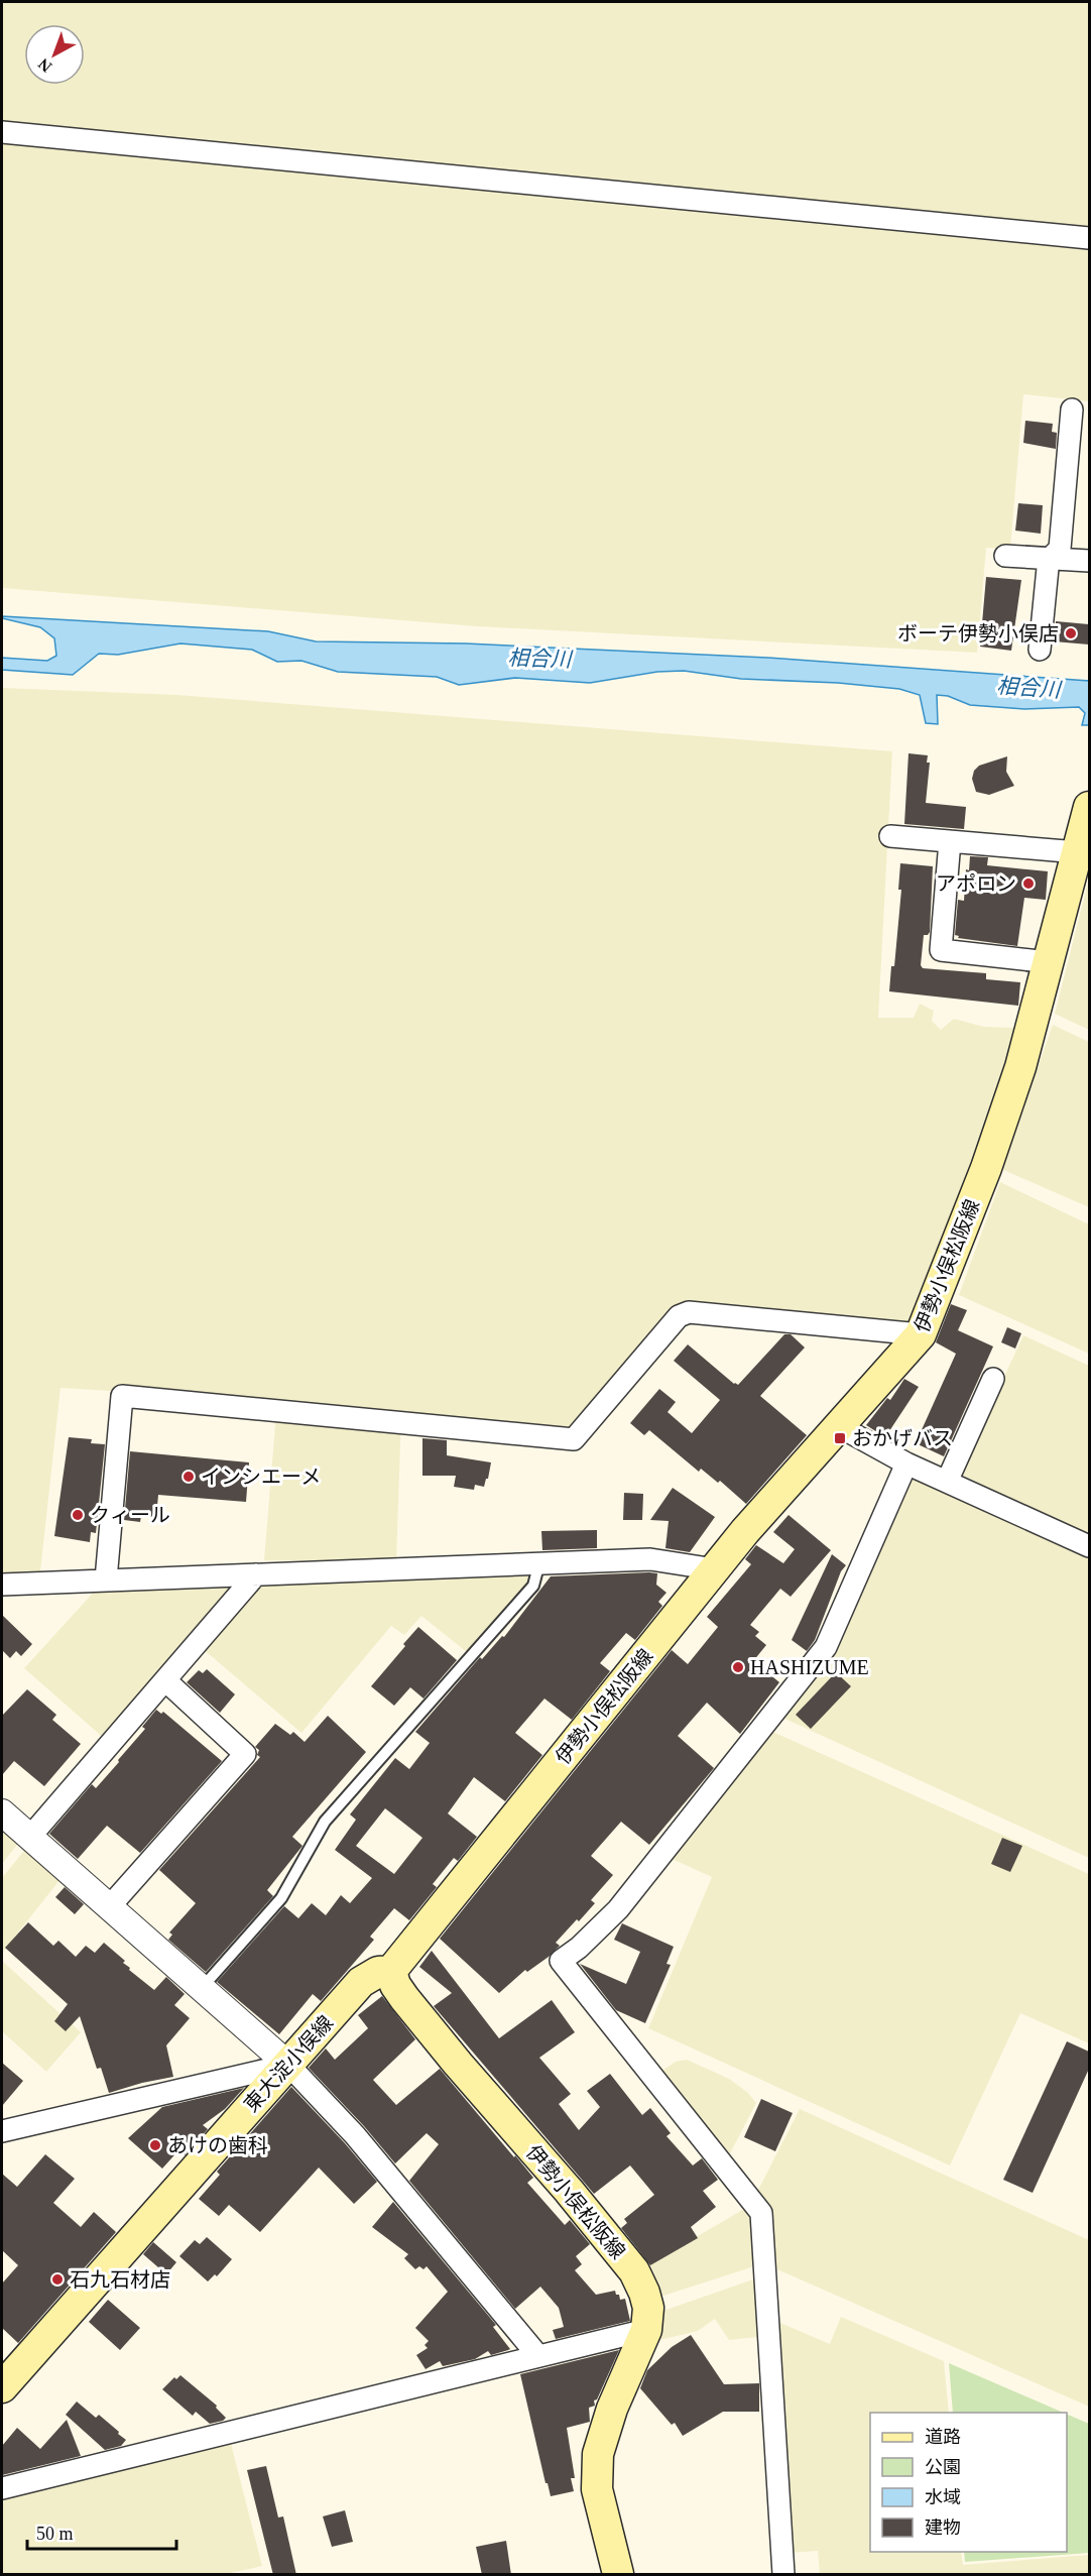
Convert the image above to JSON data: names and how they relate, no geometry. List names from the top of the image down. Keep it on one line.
{"streets":{"main road":["伊勢小俣松阪線","東大淀小俣線"]},"crossings":[["伊勢小俣松阪線","東大淀小俣線"]],"water":["相合川"],"places":{"other":["ボーテ伊勢小俣店","アポロン","インシエーメ","クィール","HASHIZUME","あけの歯科","石九石材店"],"transit":["おかげバス"]},"legend":["道路","公園","水域","建物"],"scale_bar":"50 m","north":"bottom left"}
